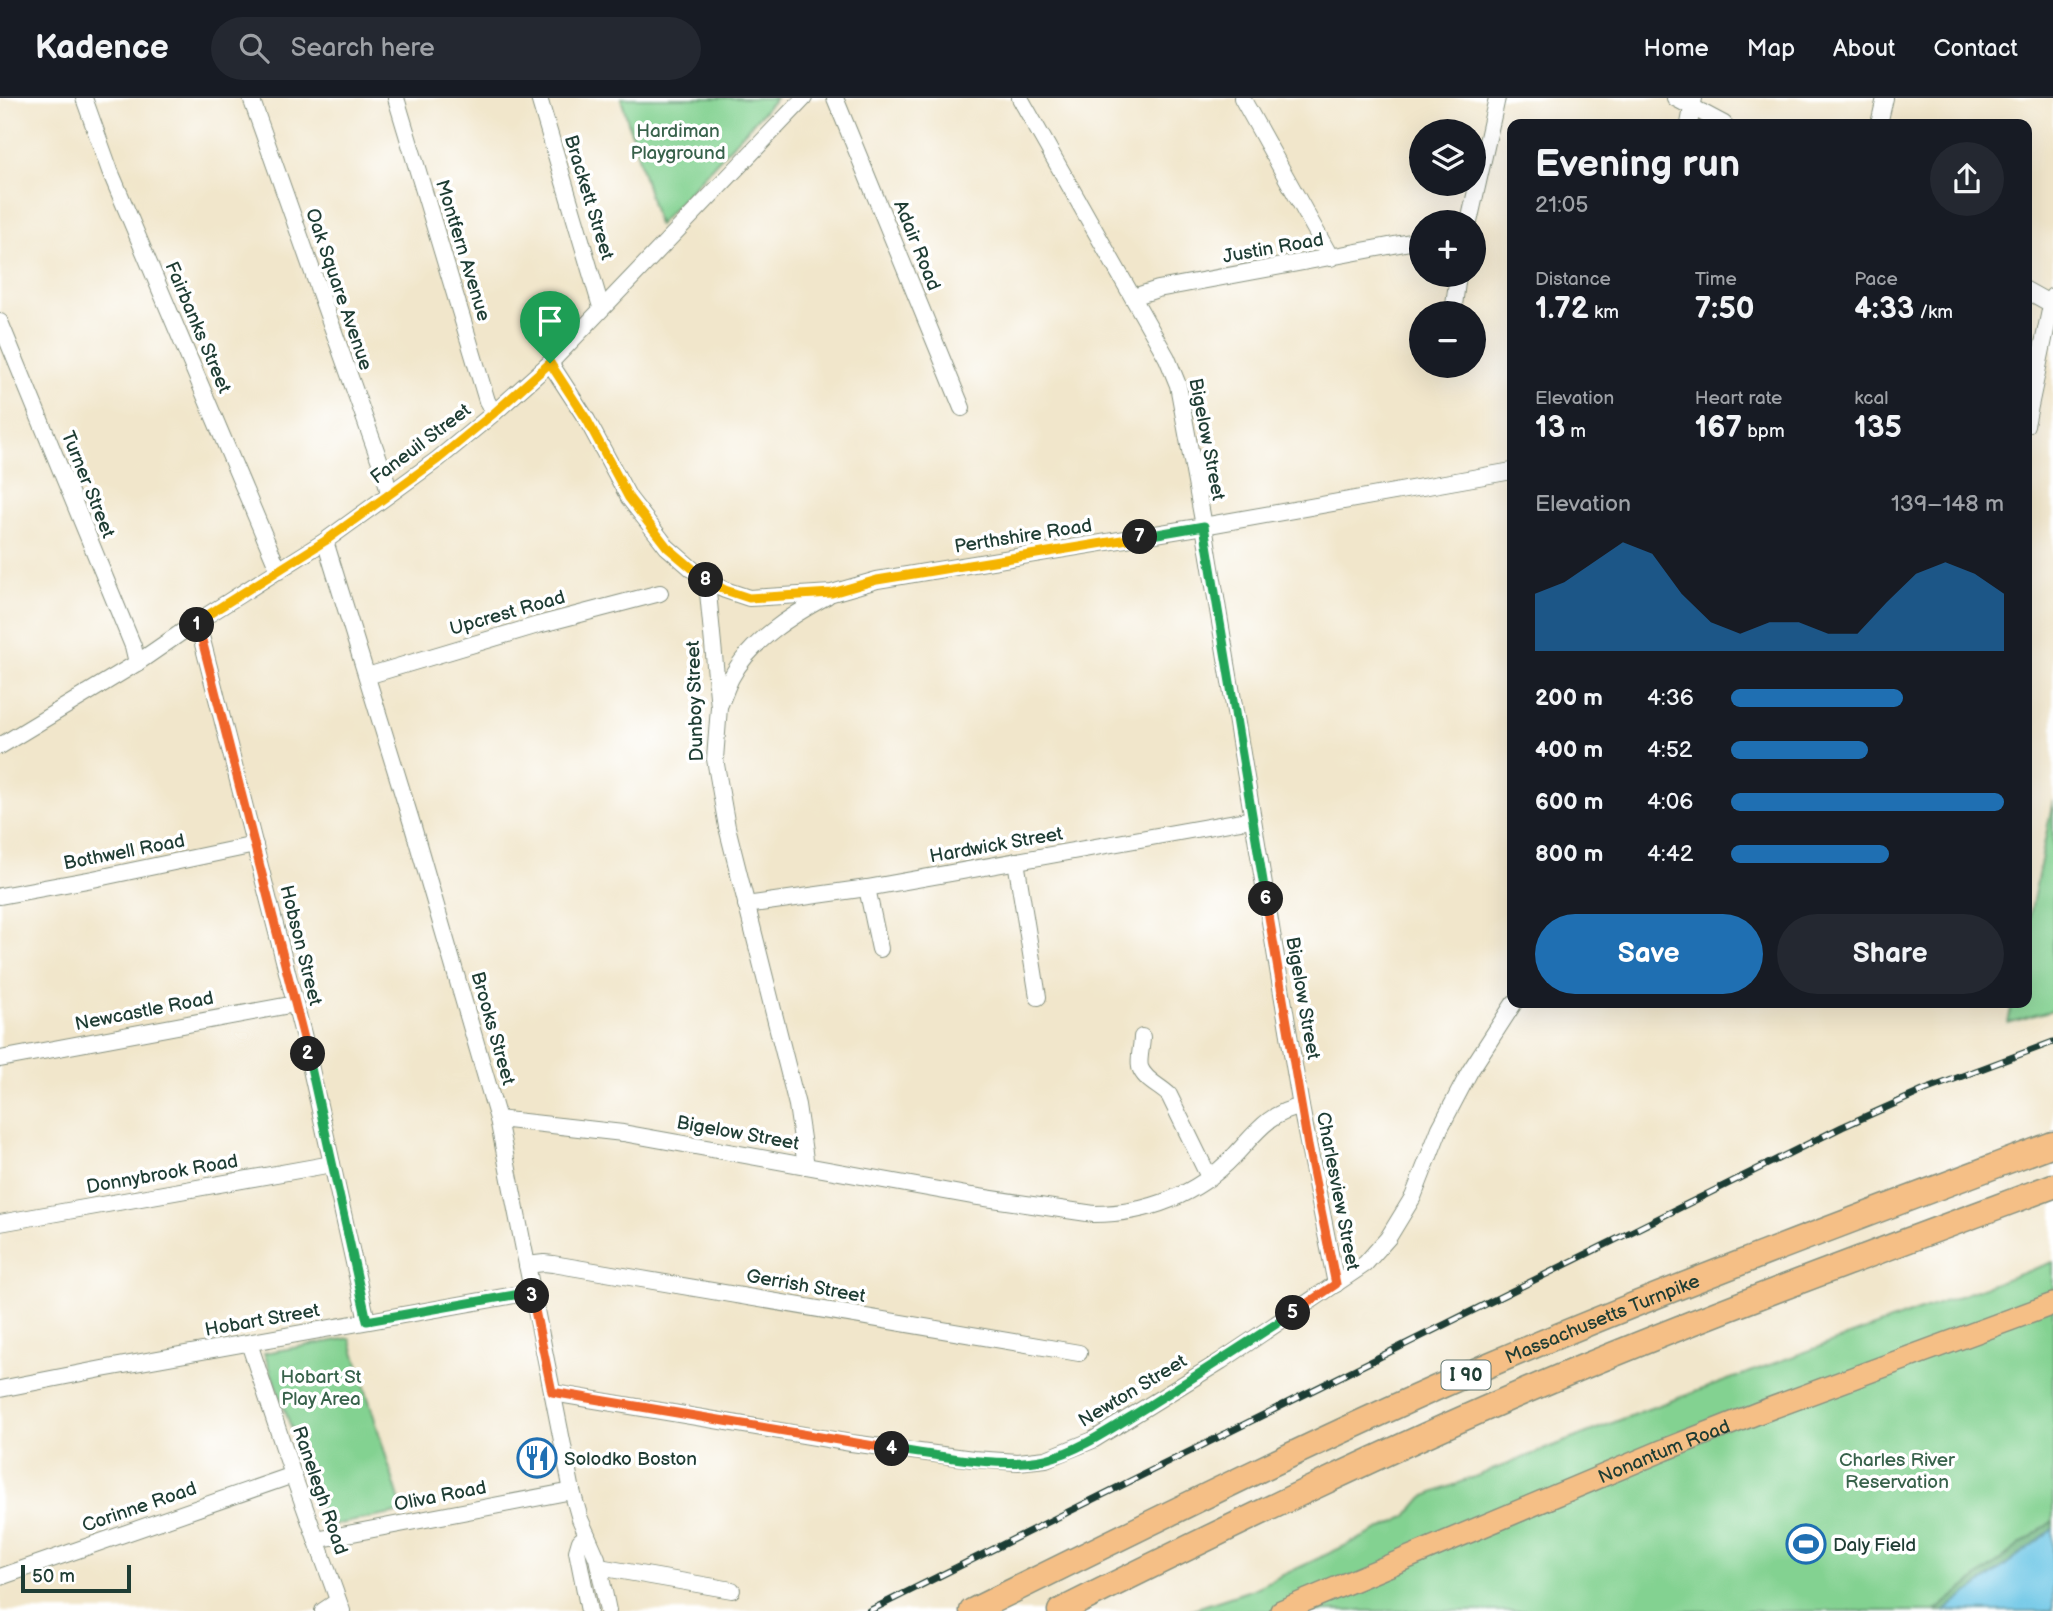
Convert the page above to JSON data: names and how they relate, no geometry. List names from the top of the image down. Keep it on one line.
{"streets":{"highway":["Massachusetts Turnpike","I 90"],"main road":["Nonantum Road"],"street":["Brackett Street","Adair Road","Justin Road","Montfern Avenue","Oak Square Avenue","Fairbanks Street","Bigelow Street","Faneuil Street","Turner Street","Perthshire Road","Upcrest Road","Dunboy Street","Hardwick Street","Bothwell Road","Hobson Street","Newcastle Road","Brooks Street","Donnybrook Road","Charlesview Street","Gerrish Street","Hobart Street","Newton Street","Ranelegh Road","Oliva Road","Corinne Road"]},"crossings":[["Brackett Street","Faneuil Street"],["Justin Road","Bigelow Street"],["Montfern Avenue","Faneuil Street"],["Oak Square Avenue","Faneuil Street"],["Fairbanks Street","Faneuil Street"],["Bigelow Street","Perthshire Road"],["Bigelow Street","Dunboy Street"],["Bigelow Street","Hardwick Street"],["Bigelow Street","Brooks Street"],["Bigelow Street","Charlesview Street"],["Faneuil Street","Turner Street"],["Faneuil Street","Hobson Street"],["Faneuil Street","Brooks Street"],["Perthshire Road","Dunboy Street"],["Upcrest Road","Brooks Street"],["Dunboy Street","Hardwick Street"],["Bothwell Road","Hobson Street"],["Hobson Street","Newcastle Road"],["Hobson Street","Donnybrook Road"],["Hobson Street","Hobart Street"],["Brooks Street","Gerrish Street"],["Brooks Street","Hobart Street"],["Brooks Street","Newton Street"],["Brooks Street","Oliva Road"],["Charlesview Street","Newton Street"],["Hobart Street","Ranelegh Road"],["Ranelegh Road","Oliva Road"],["Ranelegh Road","Corinne Road"]],"parks":["Hardiman Playground","Hobart St Play Area","Charles River Reservation"],"places":{"restaurant":["Solodko Boston"],"sports":["Daly Field"]},"scale_bar":"50 m","page":{"header":"Kadence","search":"Search here","nav":["Home","Map","About","Contact"],"map_buttons":["+","−"],"heading":["Evening run","21:05"],"stats":[["Distance","1.72 km"],["Time","7:50"],["Pace","4:33 /km"],["Elevation","13 m"],["Heart rate","167 bpm"],["kcal","135"]],"chart":["Elevation","139–148 m"],"pins":["7","8","1","6","2","3","5","4"],"list":[{"name":"200 m","note":"4:36"},{"name":"400 m","note":"4:52"},{"name":"600 m","note":"4:06"},{"name":"800 m","note":"4:42"}],"buttons":["Save","Share"],"scale":"50 m"}}
